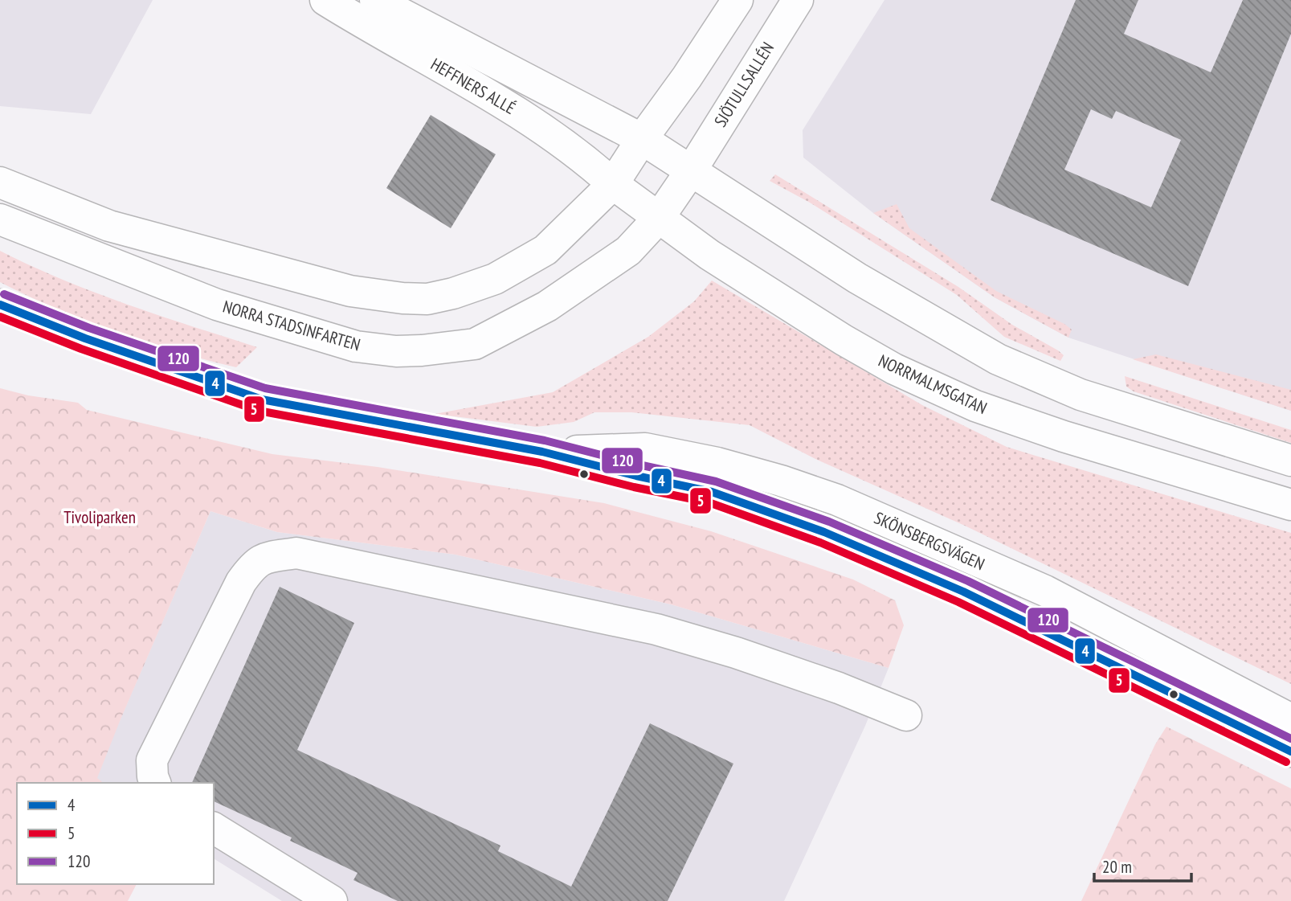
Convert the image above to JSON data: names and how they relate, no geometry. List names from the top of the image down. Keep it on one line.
{"streets":{"street":["SJÖTULLSALLÉN","HEFFNERS ALLÉ","NORRA STADSINFARTEN","NORRMALMSGATAN","SKÖNSBERGSVÄGEN"]},"crossings":[["SJÖTULLSALLÉN","NORRA STADSINFARTEN"],["SJÖTULLSALLÉN","NORRMALMSGATAN"],["HEFFNERS ALLÉ","NORRMALMSGATAN"],["NORRA STADSINFARTEN","NORRMALMSGATAN"]],"parks":["Tivoliparken"],"lines":["transit line 120","transit line 4","transit line 5"],"legend":["4","5","120"],"scale_bar":"20 m"}
